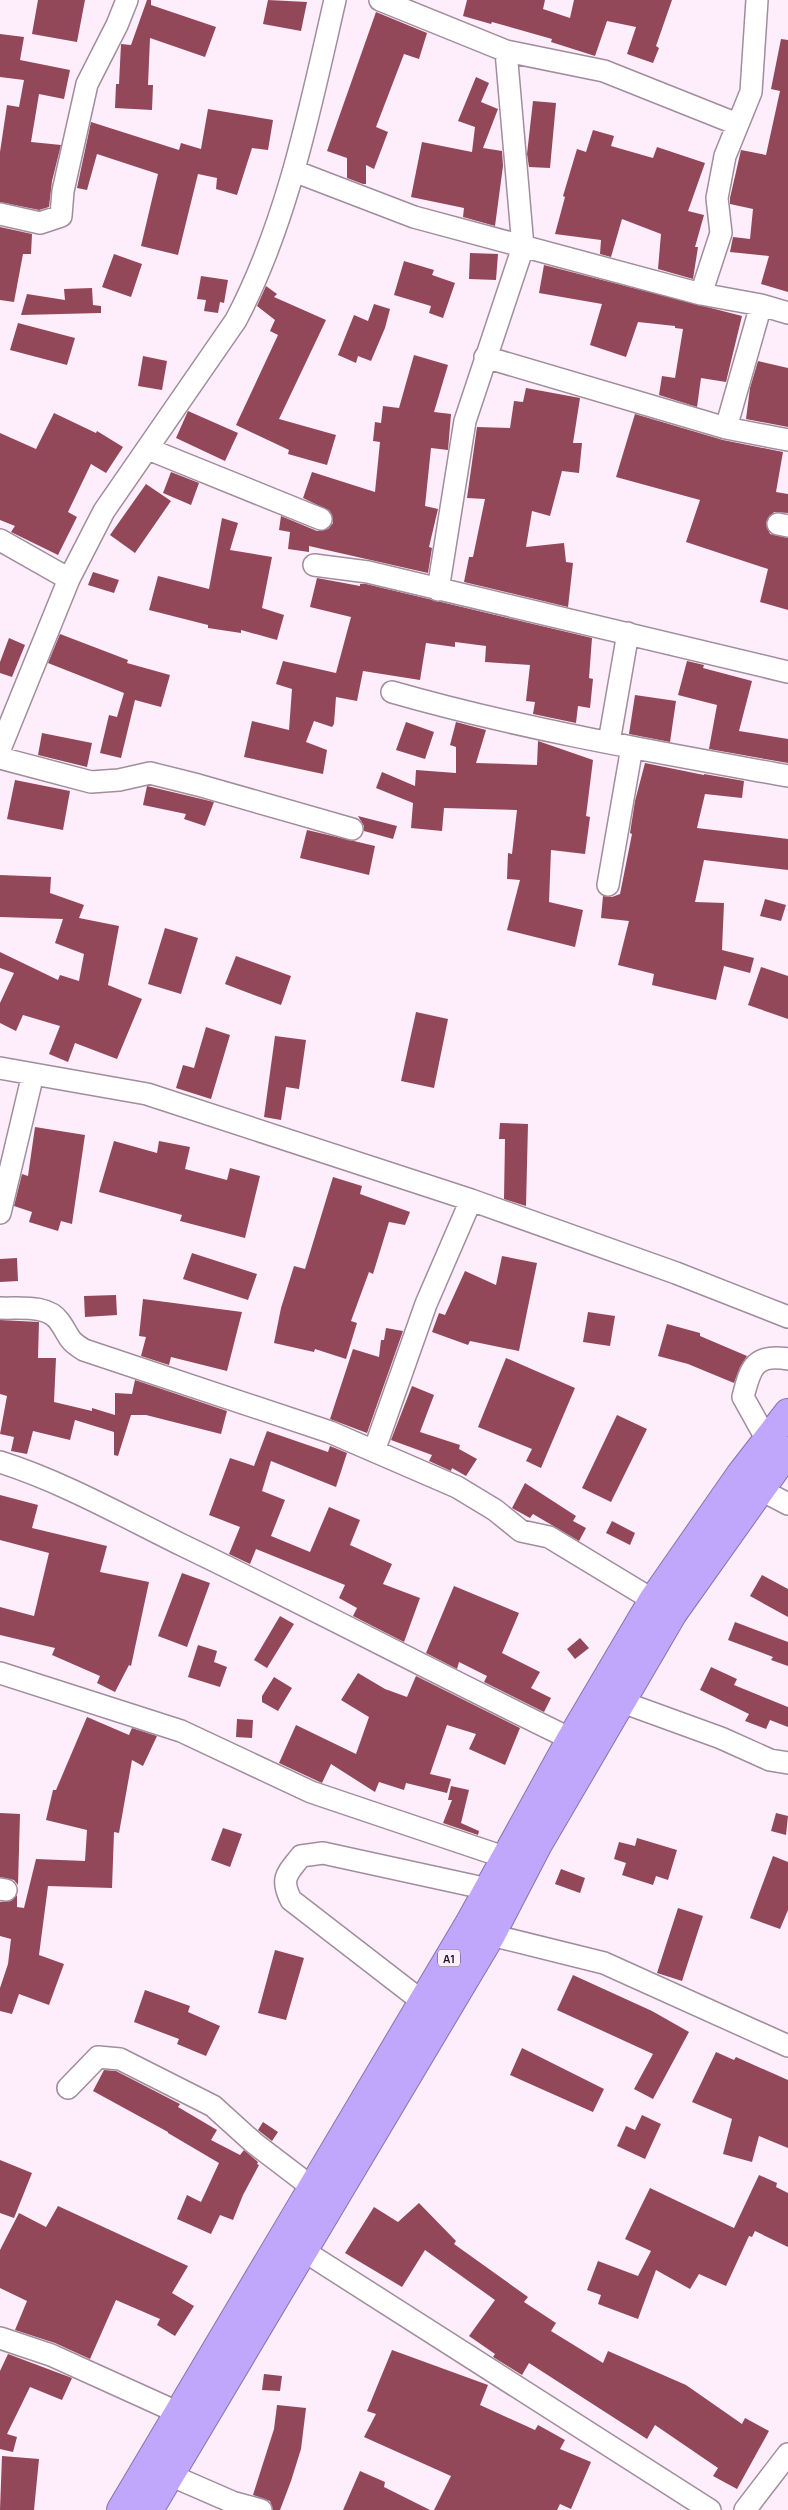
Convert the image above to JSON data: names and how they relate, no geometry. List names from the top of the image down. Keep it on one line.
{"streets":{"highway":["A1"]}}
